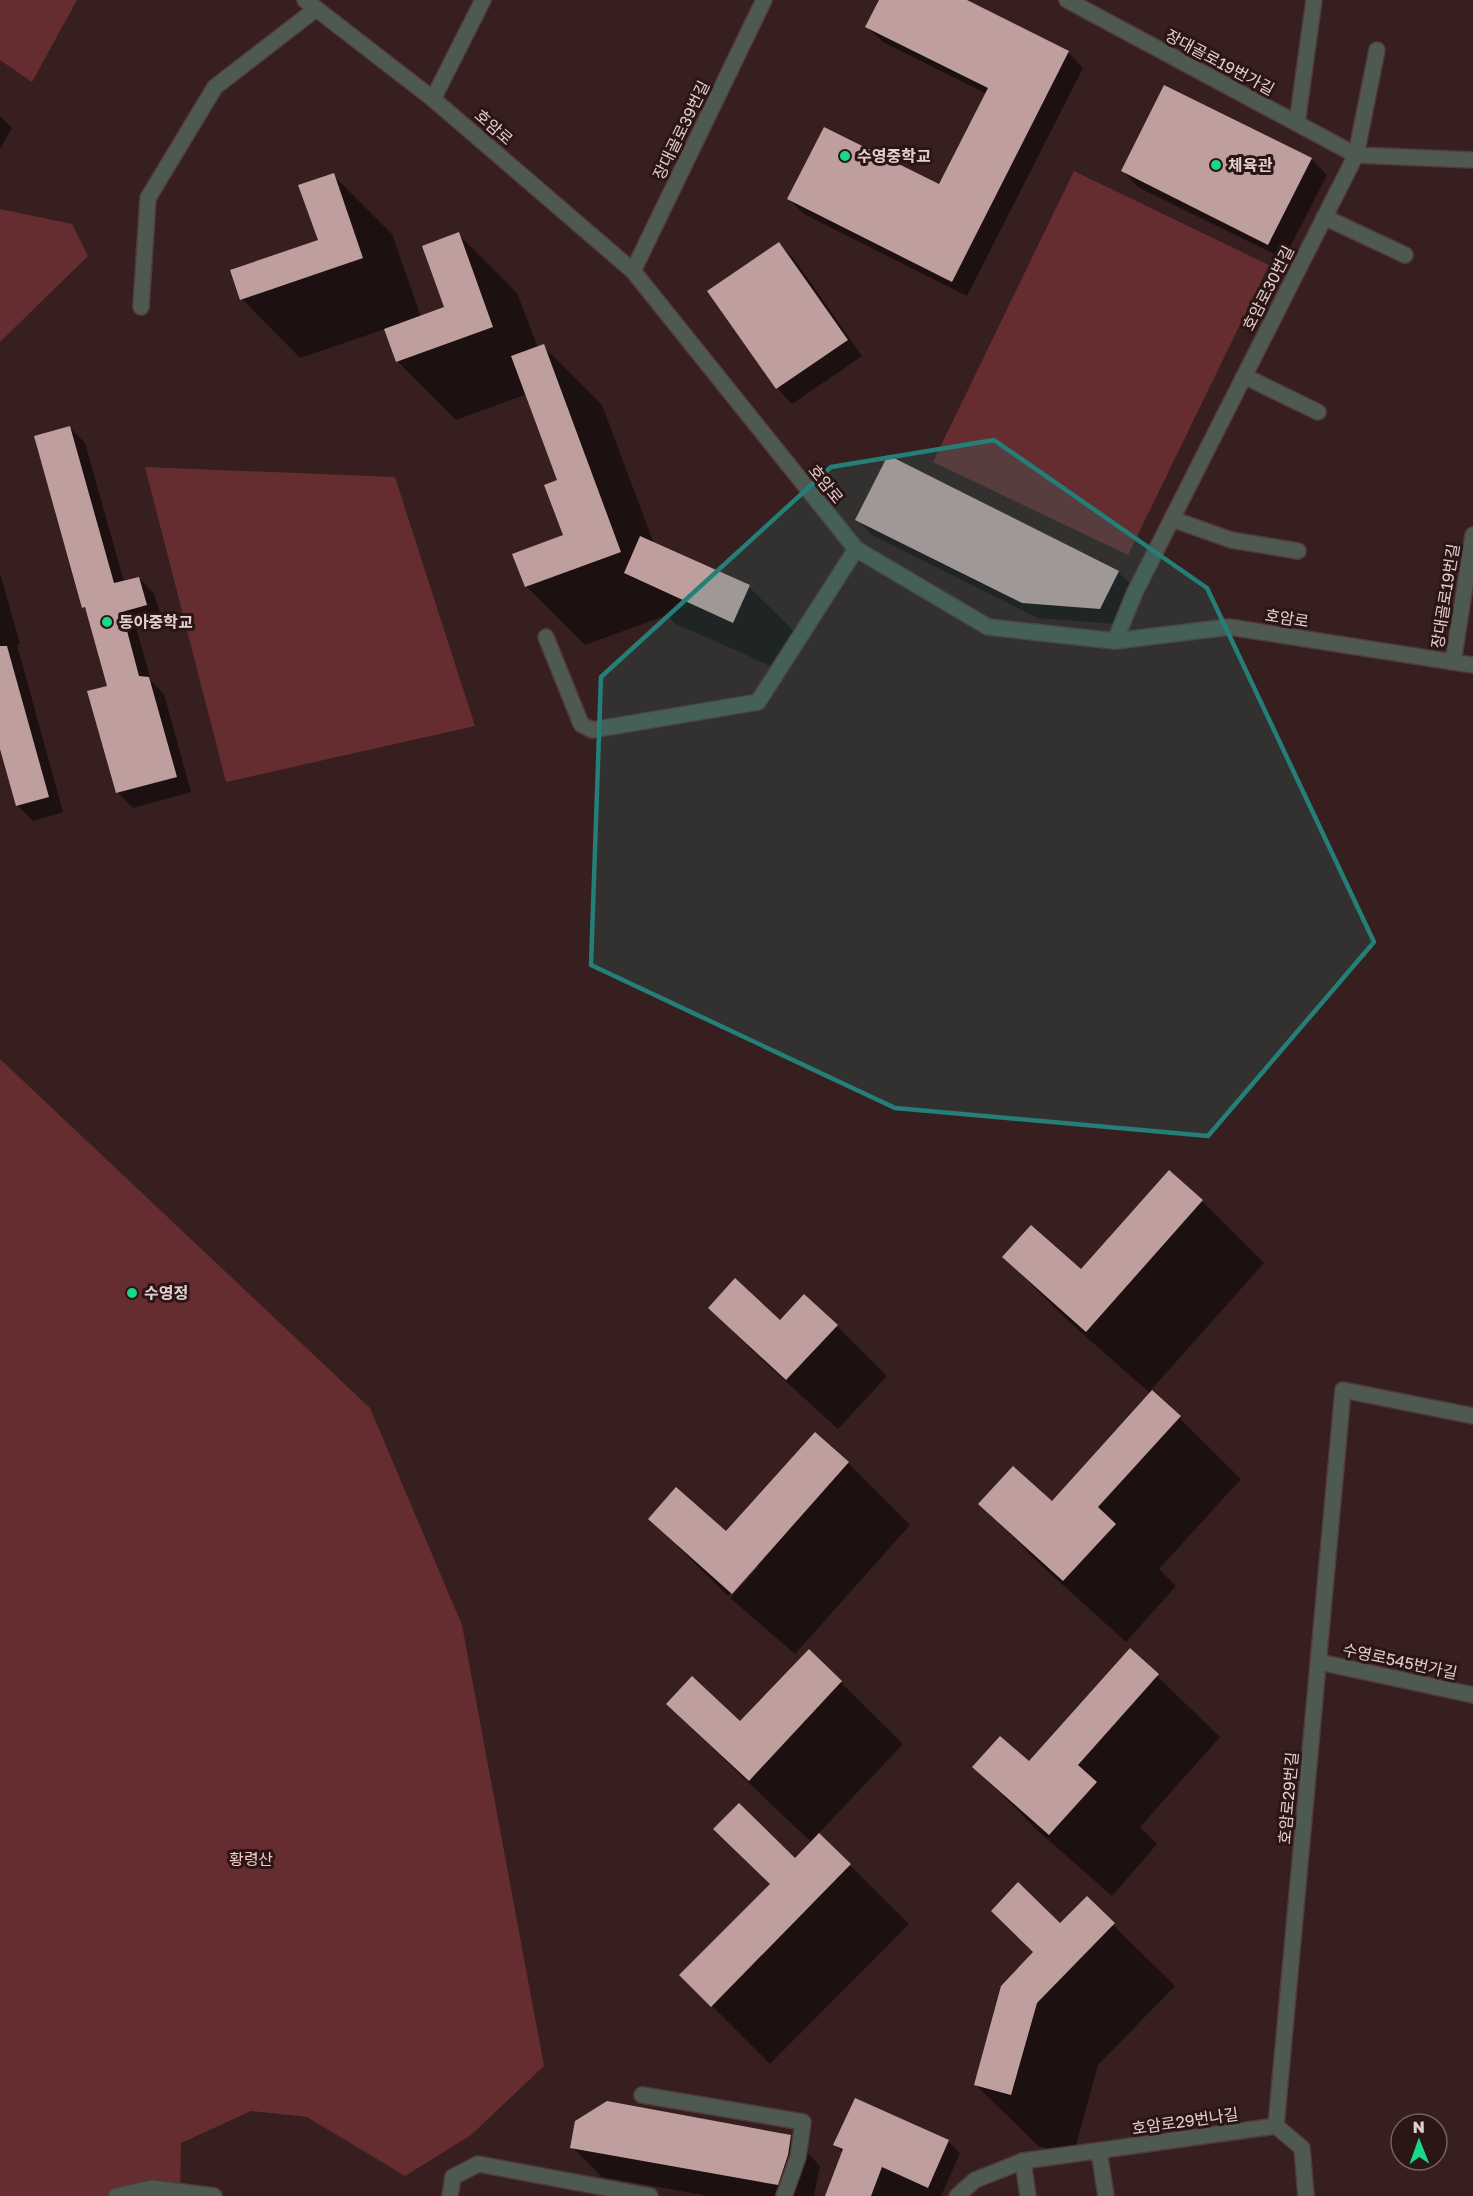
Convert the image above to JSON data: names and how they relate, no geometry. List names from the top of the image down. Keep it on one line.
{"streets":{"street":["장대골로19번가길","호암로","장대골로39번길","호암로30번길","장대골로19번길","수영로545번가길","호암로29번길","호암로29번나길"]},"crossings":[["장대골로19번가길","호암로30번길"],["호암로","장대골로39번길"],["호암로","호암로30번길"],["호암로","장대골로19번길"],["수영로545번가길","호암로29번길"],["호암로29번길","호암로29번나길"]],"parks":["황령산"],"places":["수영중학교","체육관","동아중학교","수영정"],"north":"top"}
